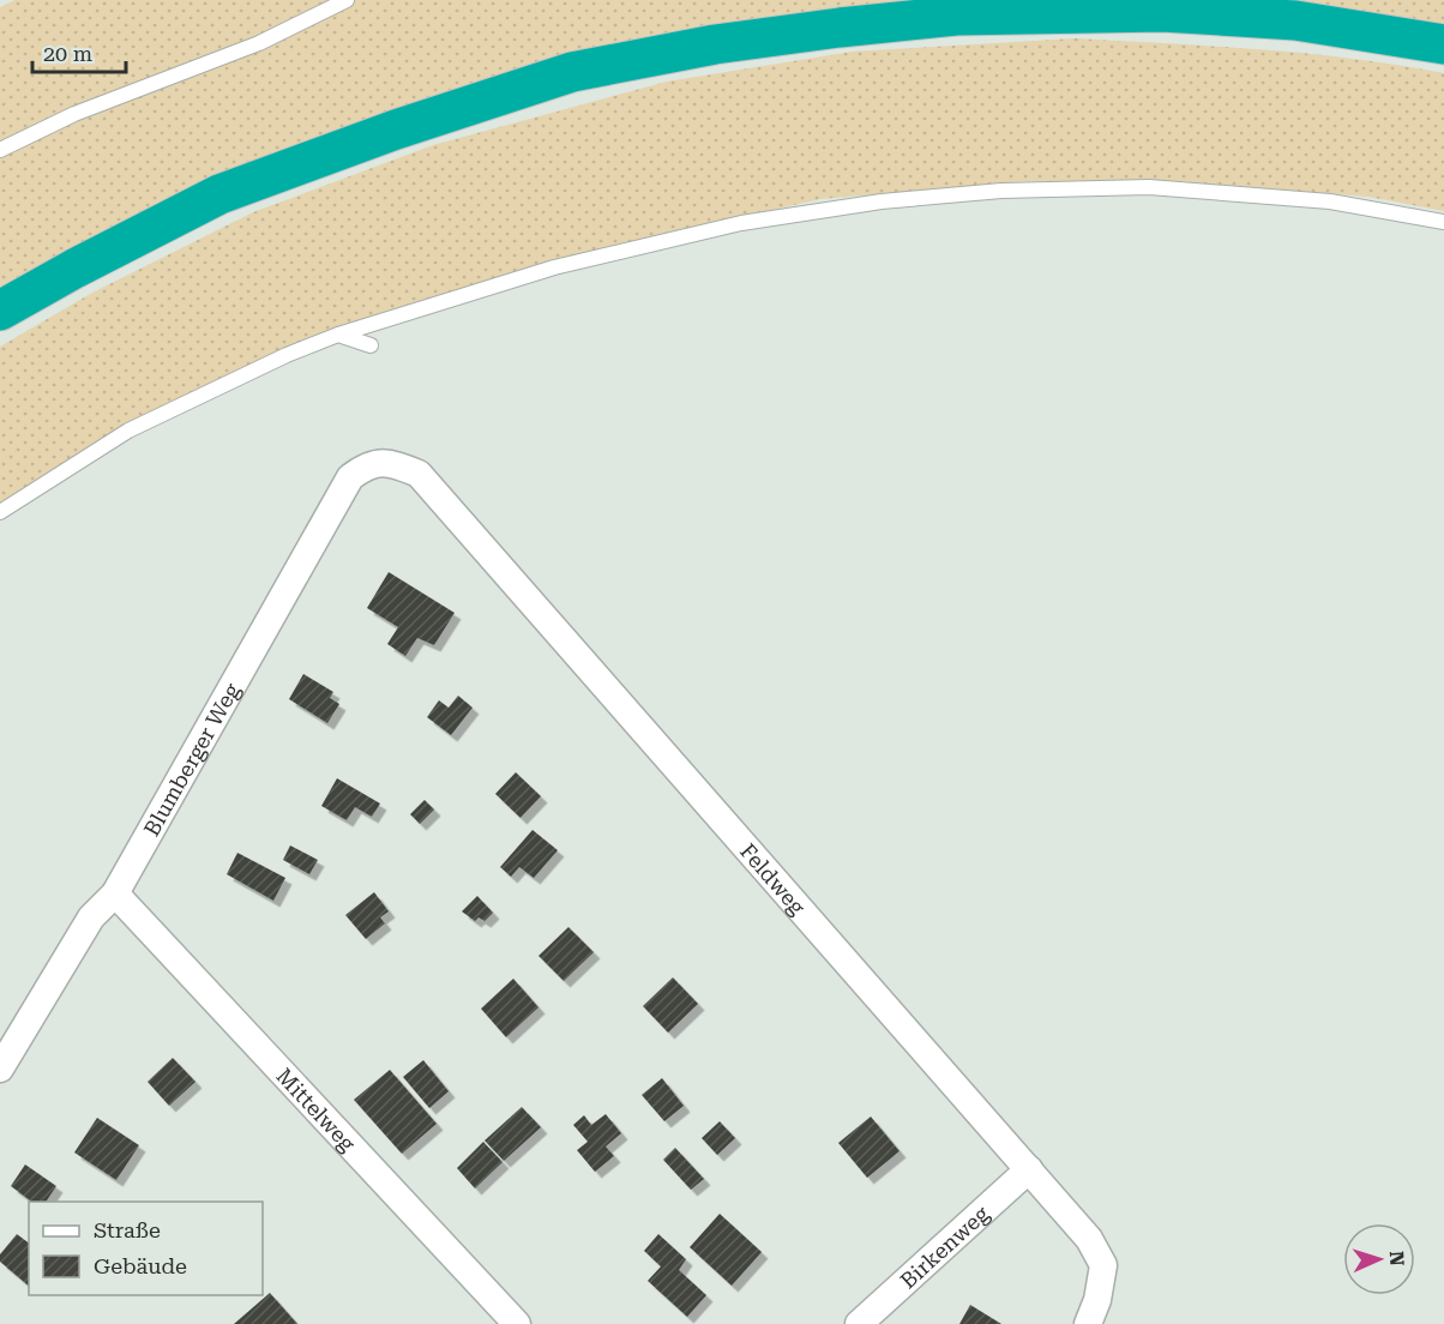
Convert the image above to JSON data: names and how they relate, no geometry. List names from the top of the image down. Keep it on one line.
{"streets":{"street":["Blumberger Weg","Feldweg","Mittelweg","Birkenweg"]},"crossings":[["Blumberger Weg","Feldweg"],["Blumberger Weg","Mittelweg"],["Feldweg","Birkenweg"]],"legend":["Straße","Gebäude"],"scale_bar":"20 m","north":"right"}
